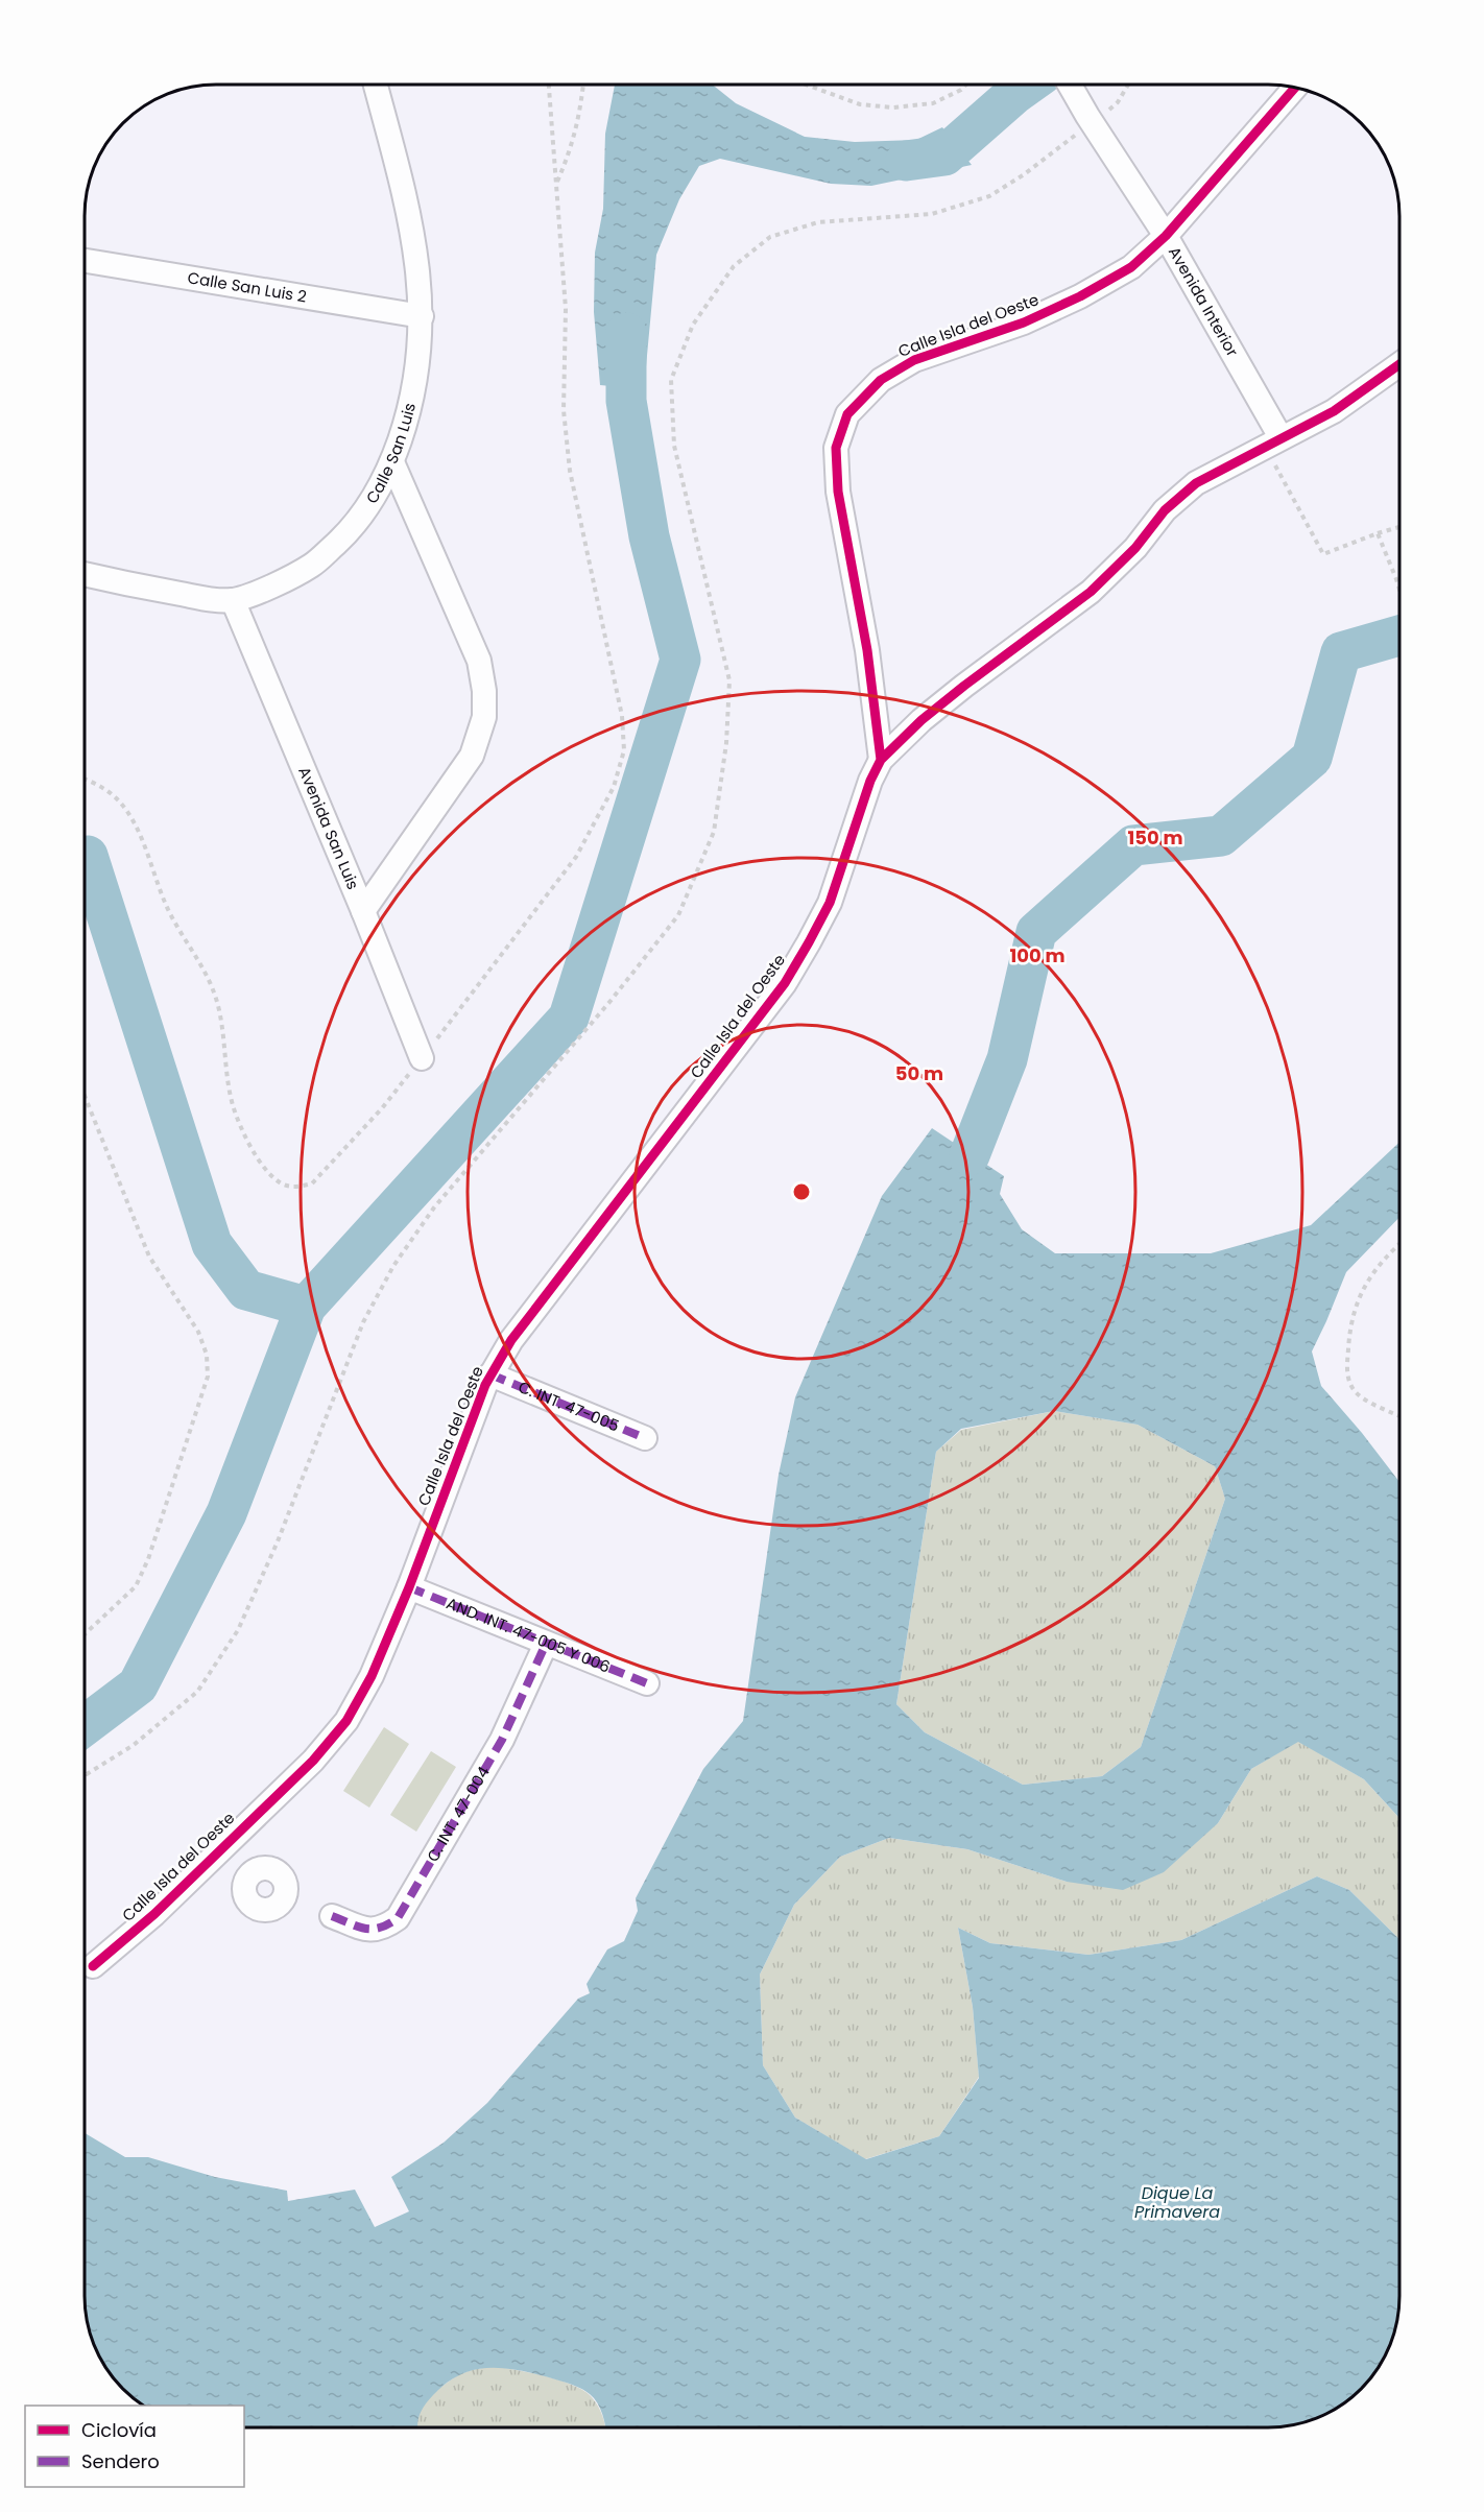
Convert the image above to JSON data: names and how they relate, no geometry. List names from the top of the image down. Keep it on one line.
{"streets":{"street":["Calle San Luis 2","Avenida Interior","Calle Isla del Oeste","Calle San Luis","Avenida San Luis","C. INT. 47-005","AND. INT. 47-005 Y 006","C. INT. 47-004"]},"crossings":[["Calle San Luis 2","Calle San Luis"],["Avenida Interior","Calle Isla del Oeste"],["Calle Isla del Oeste","C. INT. 47-005"],["Calle Isla del Oeste","AND. INT. 47-005 Y 006"],["Calle San Luis","Avenida San Luis"],["AND. INT. 47-005 Y 006","C. INT. 47-004"]],"water":["Dique La Primavera"],"legend":["Ciclovía","Sendero"],"rings":["150 m","100 m","50 m"]}
